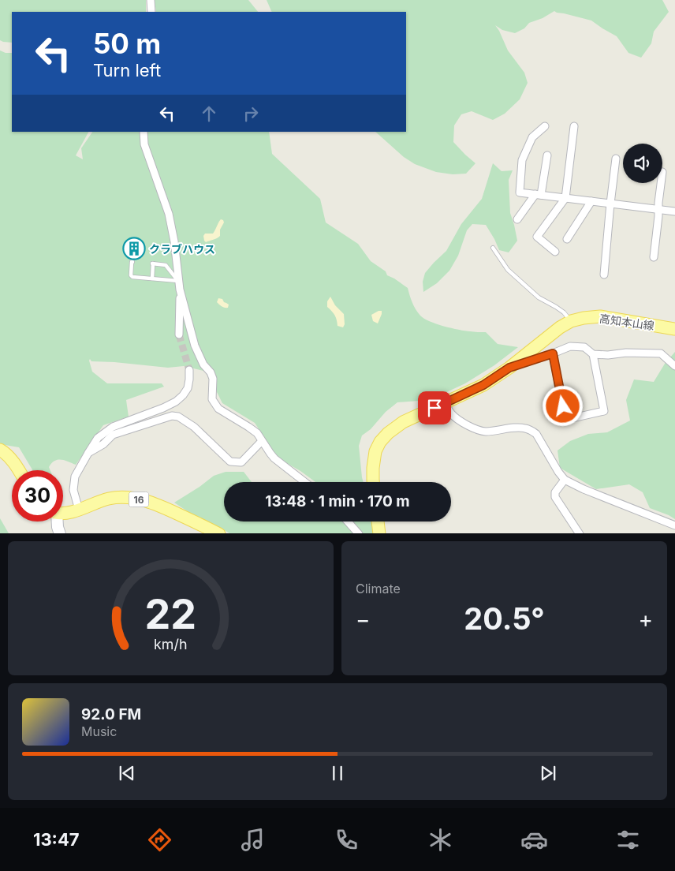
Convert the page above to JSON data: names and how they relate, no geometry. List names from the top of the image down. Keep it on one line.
{"streets":{"main road":["高知本山線","16"]},"places":{"building":["クラブハウス"]},"page":{"turn":["50 m","Turn left"],"limit":"30","trip":"13:48 · 1 min · 170 m","tile":"Climate","heat":["−","20.5°","+"],"song":["92.0 FM","Music"],"tabs":"13:47","gauge":["22","km/h"]}}
